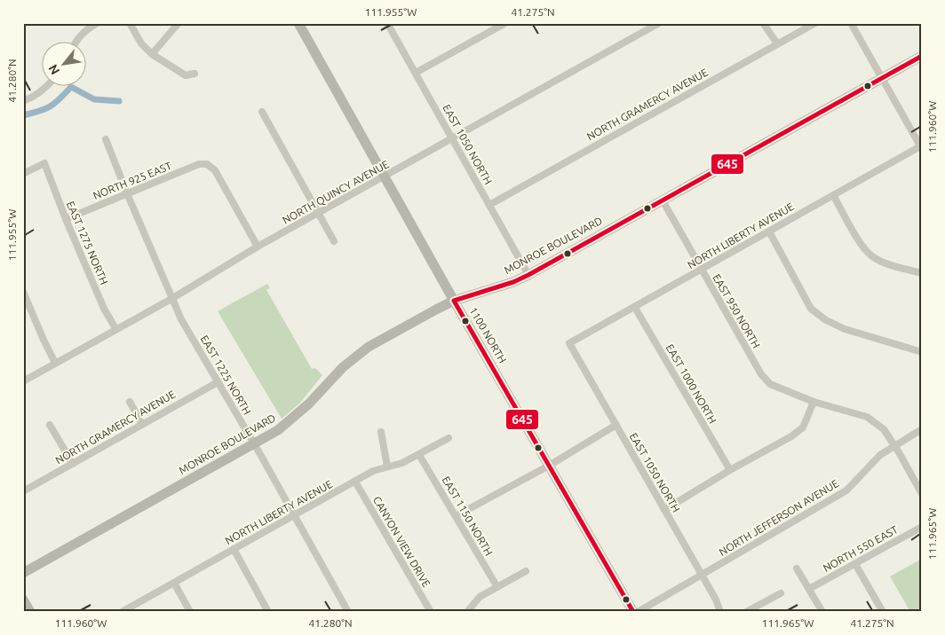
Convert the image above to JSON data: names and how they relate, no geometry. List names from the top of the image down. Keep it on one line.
{"streets":{"street":["NORTH GRAMERCY AVENUE","EAST 1050 NORTH","NORTH 925 EAST","NORTH QUINCY AVENUE","NORTH LIBERTY AVENUE","EAST 1275 NORTH","MONROE BOULEVARD","EAST 950 NORTH","1100 NORTH","EAST 1225 NORTH","EAST 1000 NORTH","EAST 1150 NORTH","NORTH JEFFERSON AVENUE","CANYON VIEW DRIVE","NORTH 550 EAST"]},"crossings":[["NORTH GRAMERCY AVENUE","EAST 1050 NORTH"],["NORTH GRAMERCY AVENUE","EAST 1225 NORTH"],["EAST 1050 NORTH","NORTH QUINCY AVENUE"],["EAST 1050 NORTH","NORTH LIBERTY AVENUE"],["EAST 1050 NORTH","MONROE BOULEVARD"],["EAST 1050 NORTH","NORTH JEFFERSON AVENUE"],["NORTH 925 EAST","NORTH QUINCY AVENUE"],["NORTH 925 EAST","EAST 1275 NORTH"],["NORTH 925 EAST","EAST 1225 NORTH"],["NORTH QUINCY AVENUE","EAST 1275 NORTH"],["NORTH QUINCY AVENUE","1100 NORTH"],["NORTH QUINCY AVENUE","EAST 1225 NORTH"],["NORTH LIBERTY AVENUE","EAST 950 NORTH"],["NORTH LIBERTY AVENUE","EAST 1225 NORTH"],["NORTH LIBERTY AVENUE","EAST 1000 NORTH"],["NORTH LIBERTY AVENUE","EAST 1150 NORTH"],["NORTH LIBERTY AVENUE","CANYON VIEW DRIVE"],["MONROE BOULEVARD","EAST 950 NORTH"],["MONROE BOULEVARD","1100 NORTH"],["MONROE BOULEVARD","EAST 1225 NORTH"]],"lines":["transit line 645"],"north":"bottom left","coordinates":["111.955°W","41.275°N","41.280°N","111.960°W","111.965°W"]}
